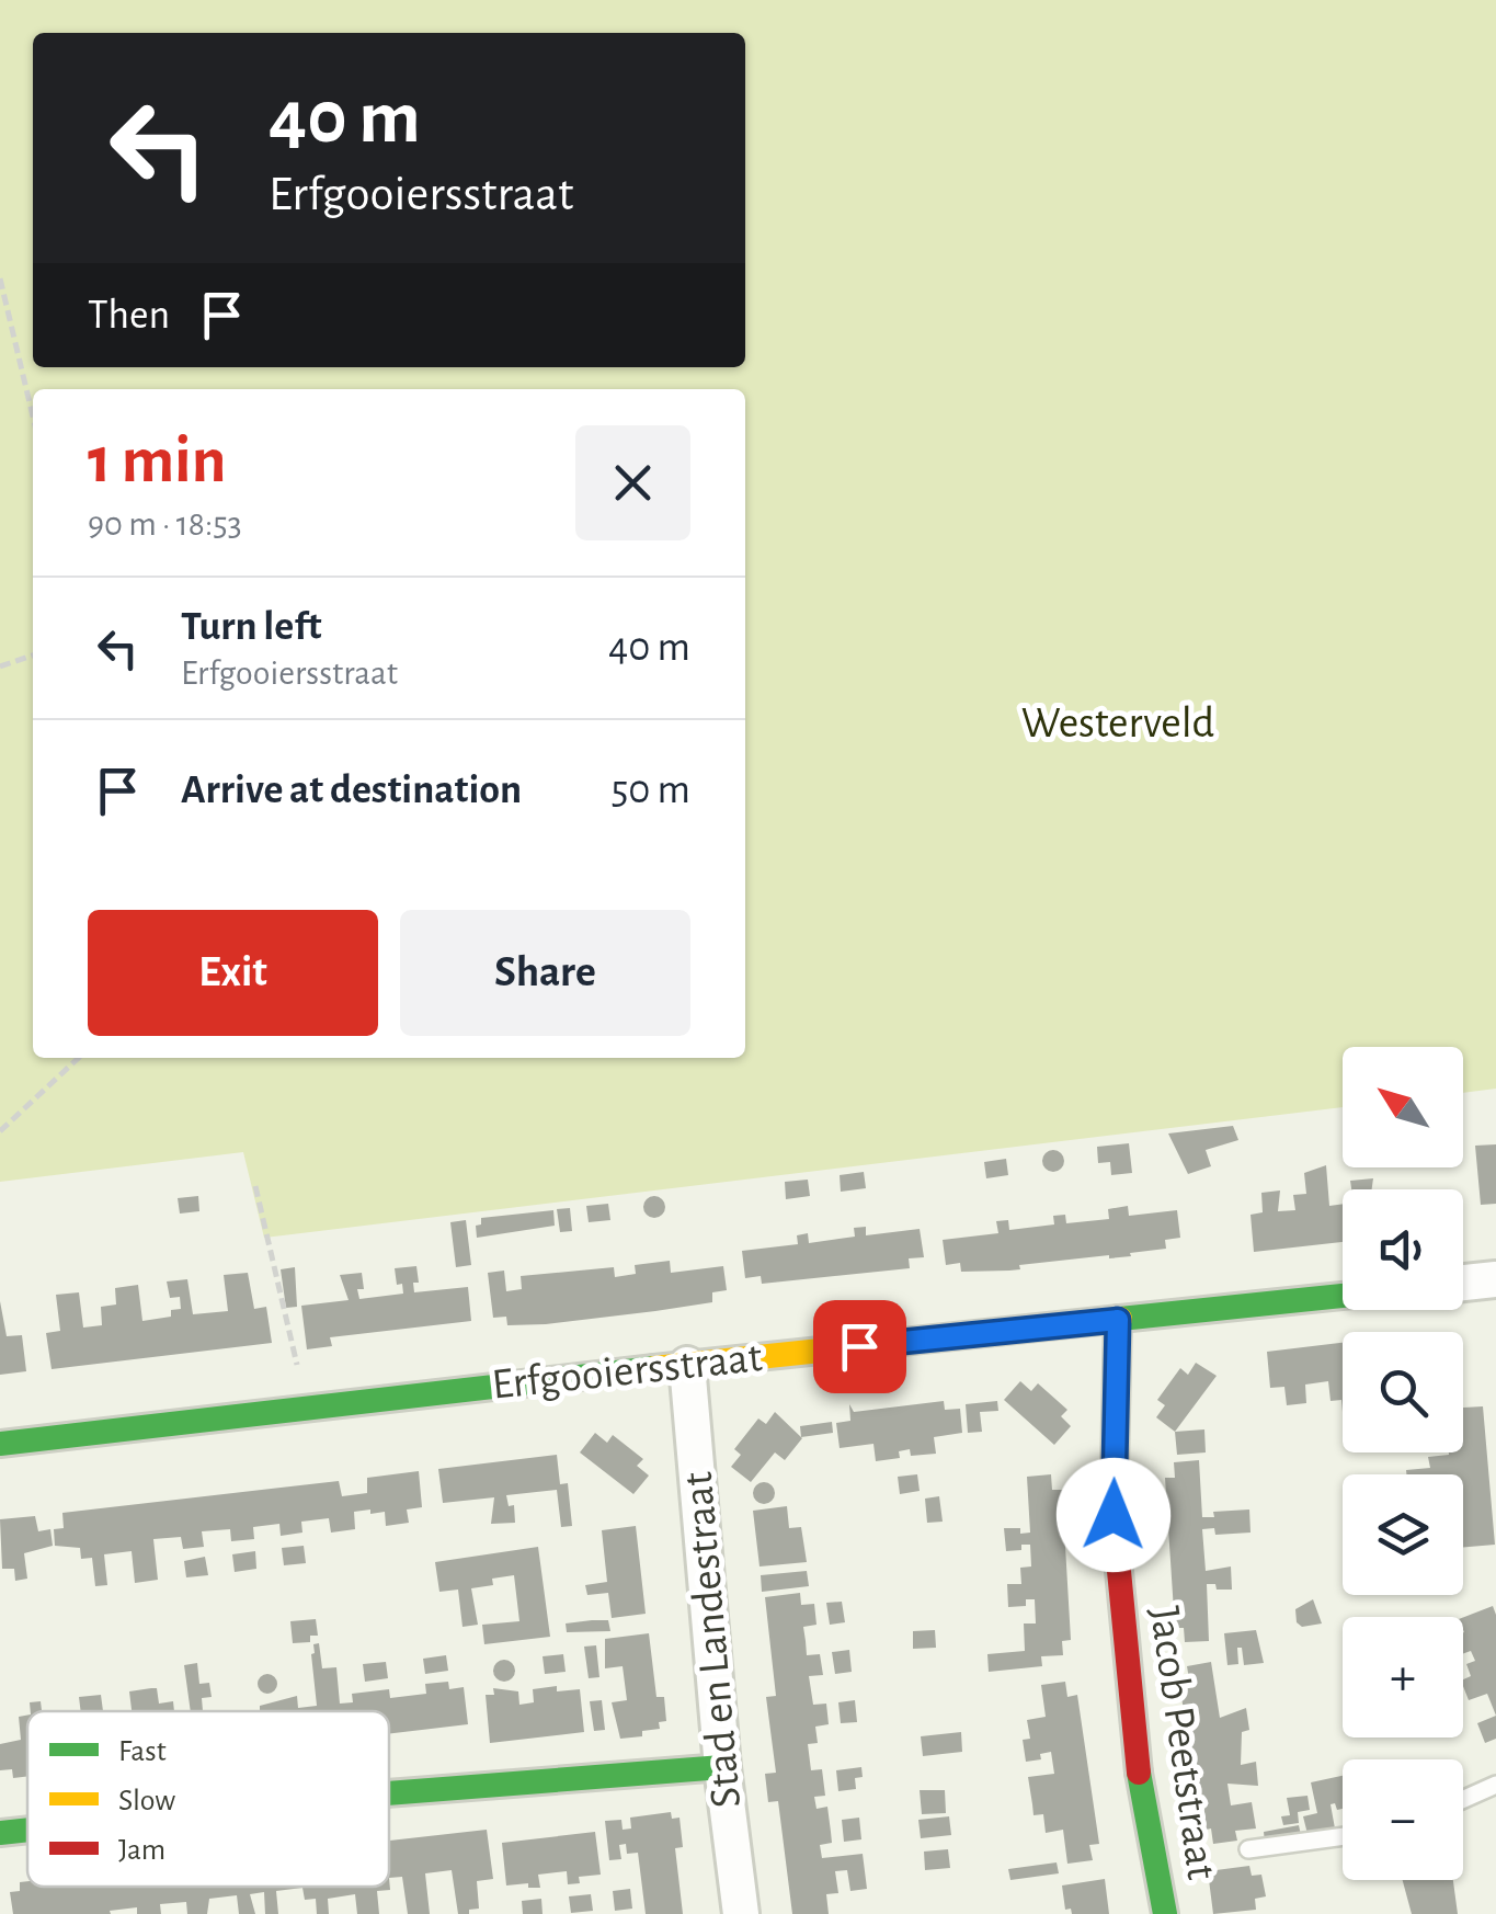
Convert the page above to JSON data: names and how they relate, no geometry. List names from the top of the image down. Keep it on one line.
{"streets":{"street":["Erfgooiersstraat","Stad en Landestraat","Jacob Peetstraat"]},"crossings":[["Erfgooiersstraat","Stad en Landestraat"],["Erfgooiersstraat","Jacob Peetstraat"]],"parks":["Westerveld"],"legend":["Fast","Slow","Jam"],"north":"top left","page":{"turn":["40 m","Erfgooiersstraat"],"then":"Then","heading":["1 min","90 m · 18:53"],"list":[{"name":"Turn left","note":"Erfgooiersstraat","value":"40 m"},{"name":"Arrive at destination","value":"50 m"}],"buttons":["Exit","Share"],"map_buttons":["+","−"]}}
